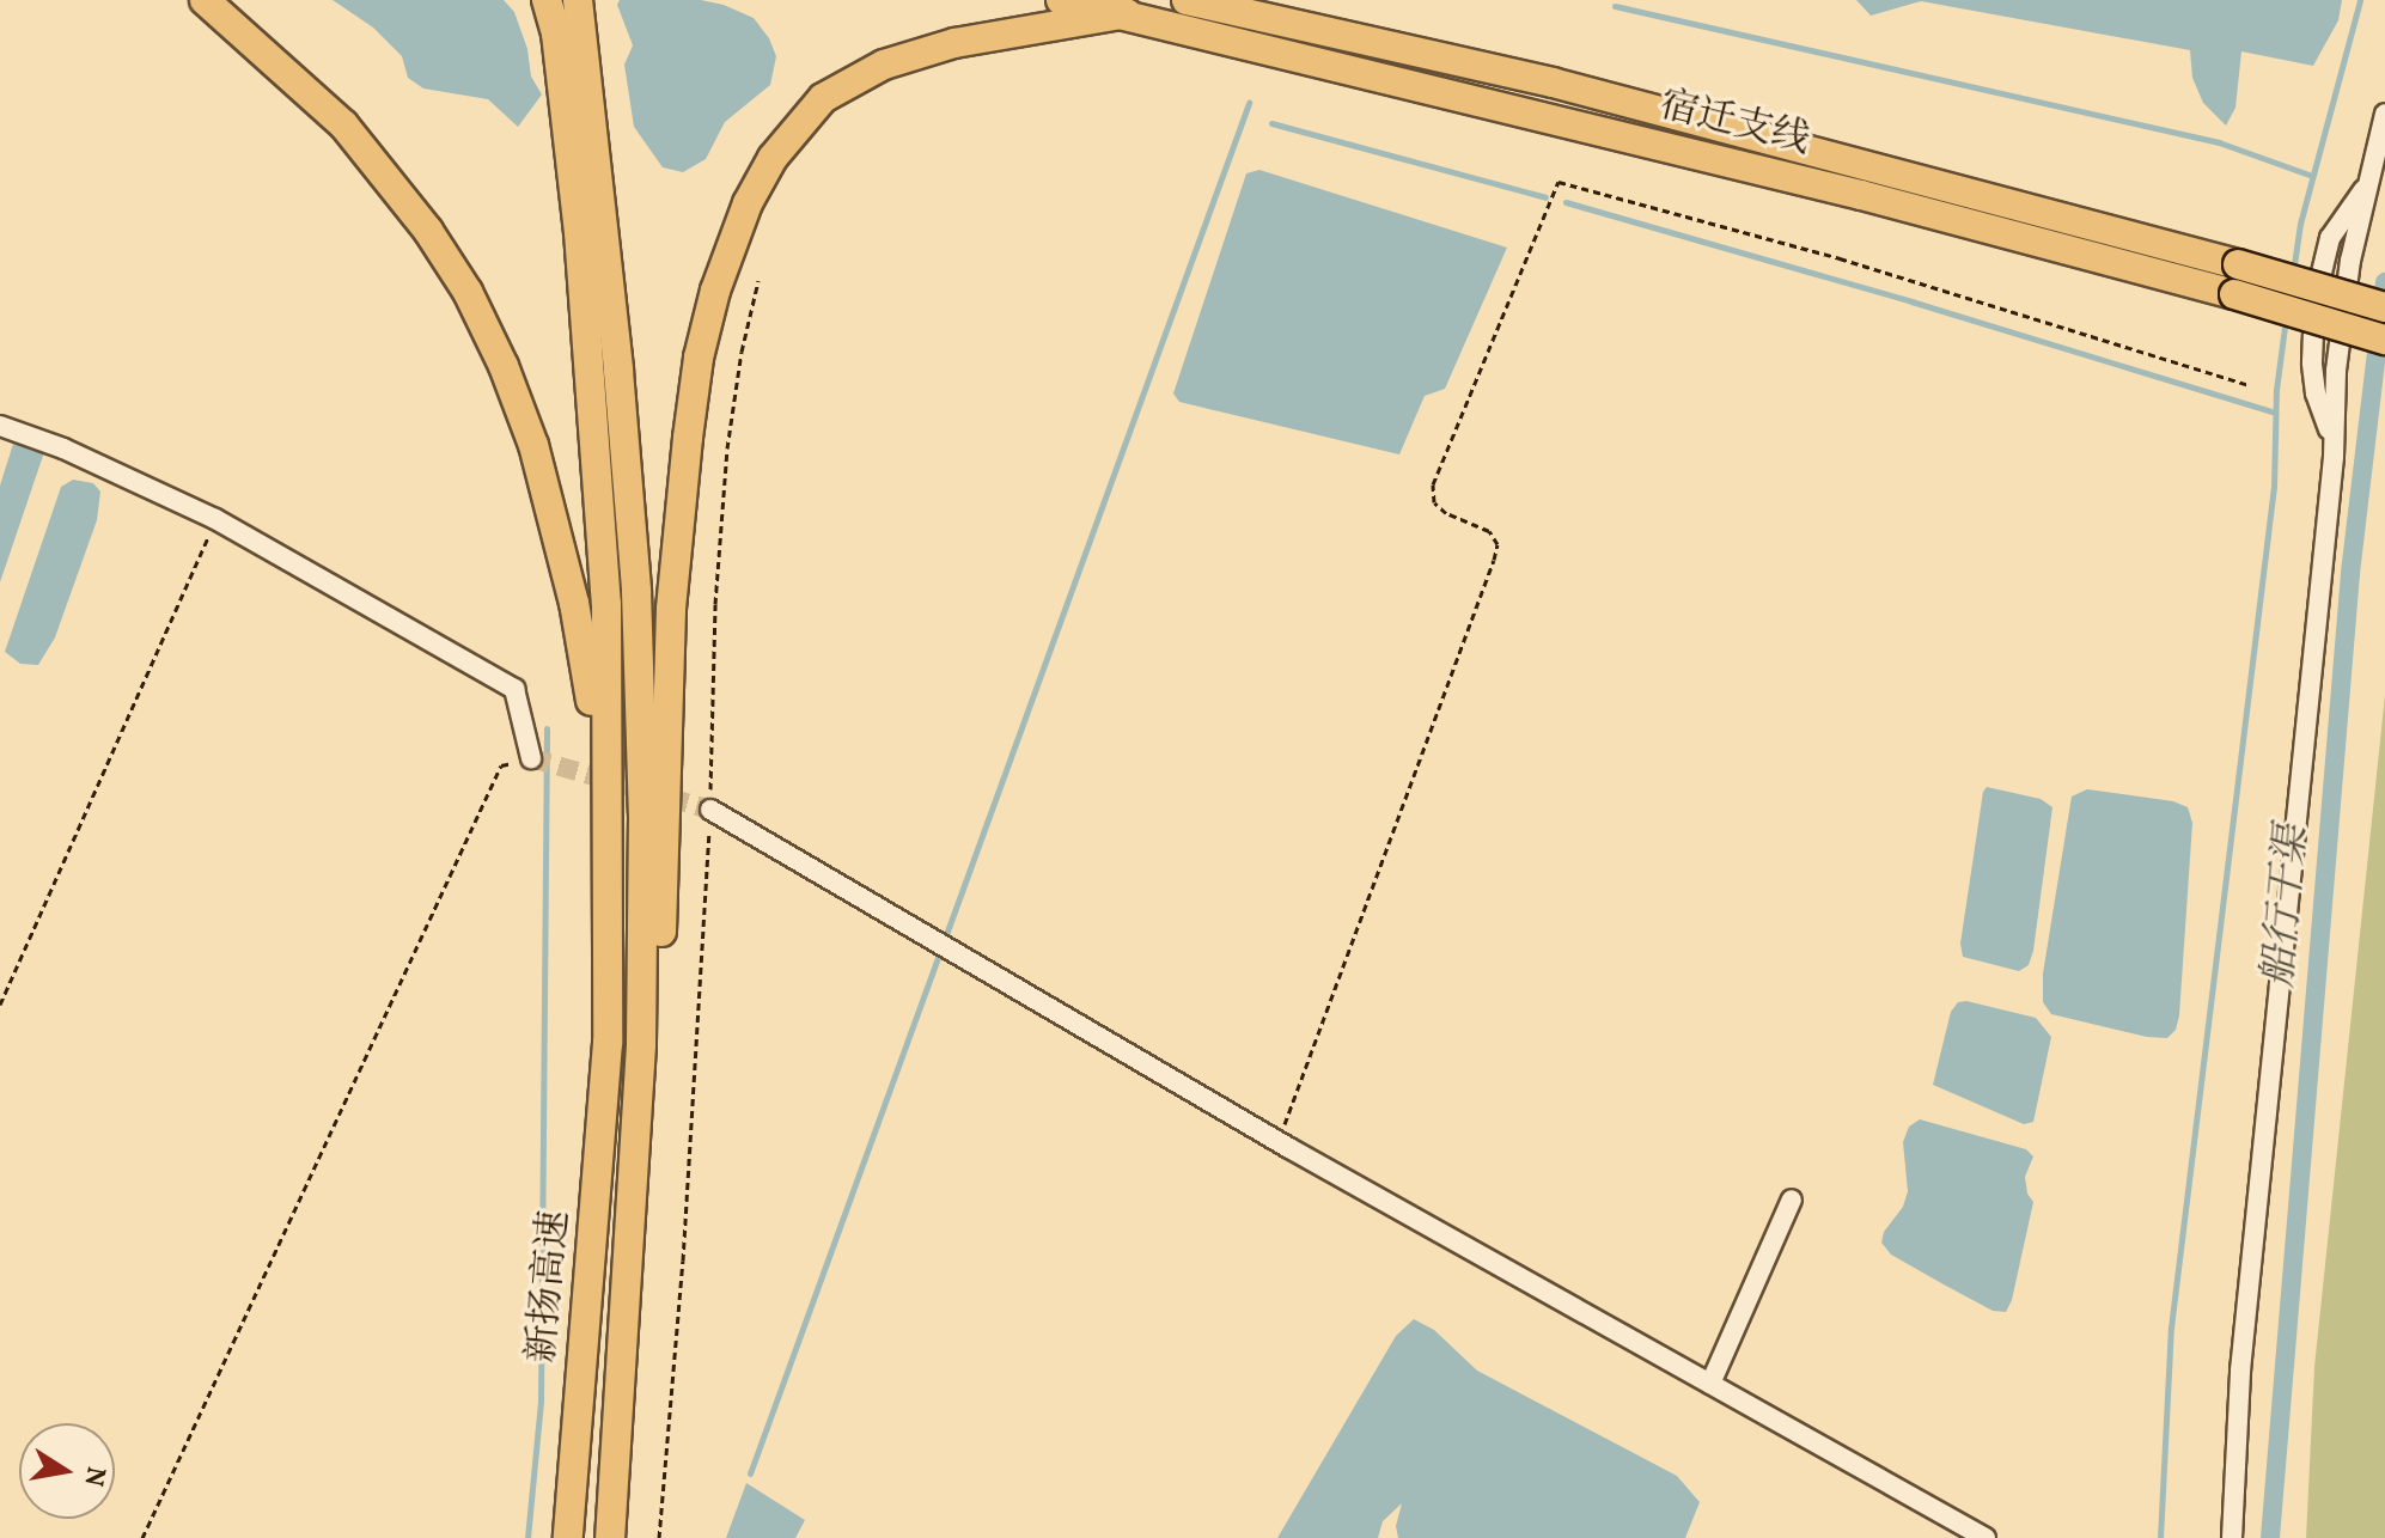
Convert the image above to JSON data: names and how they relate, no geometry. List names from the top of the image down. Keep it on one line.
{"streets":{"highway":["宿迁支线","新扬高速"]},"water":["船行干渠"],"north":"right"}
